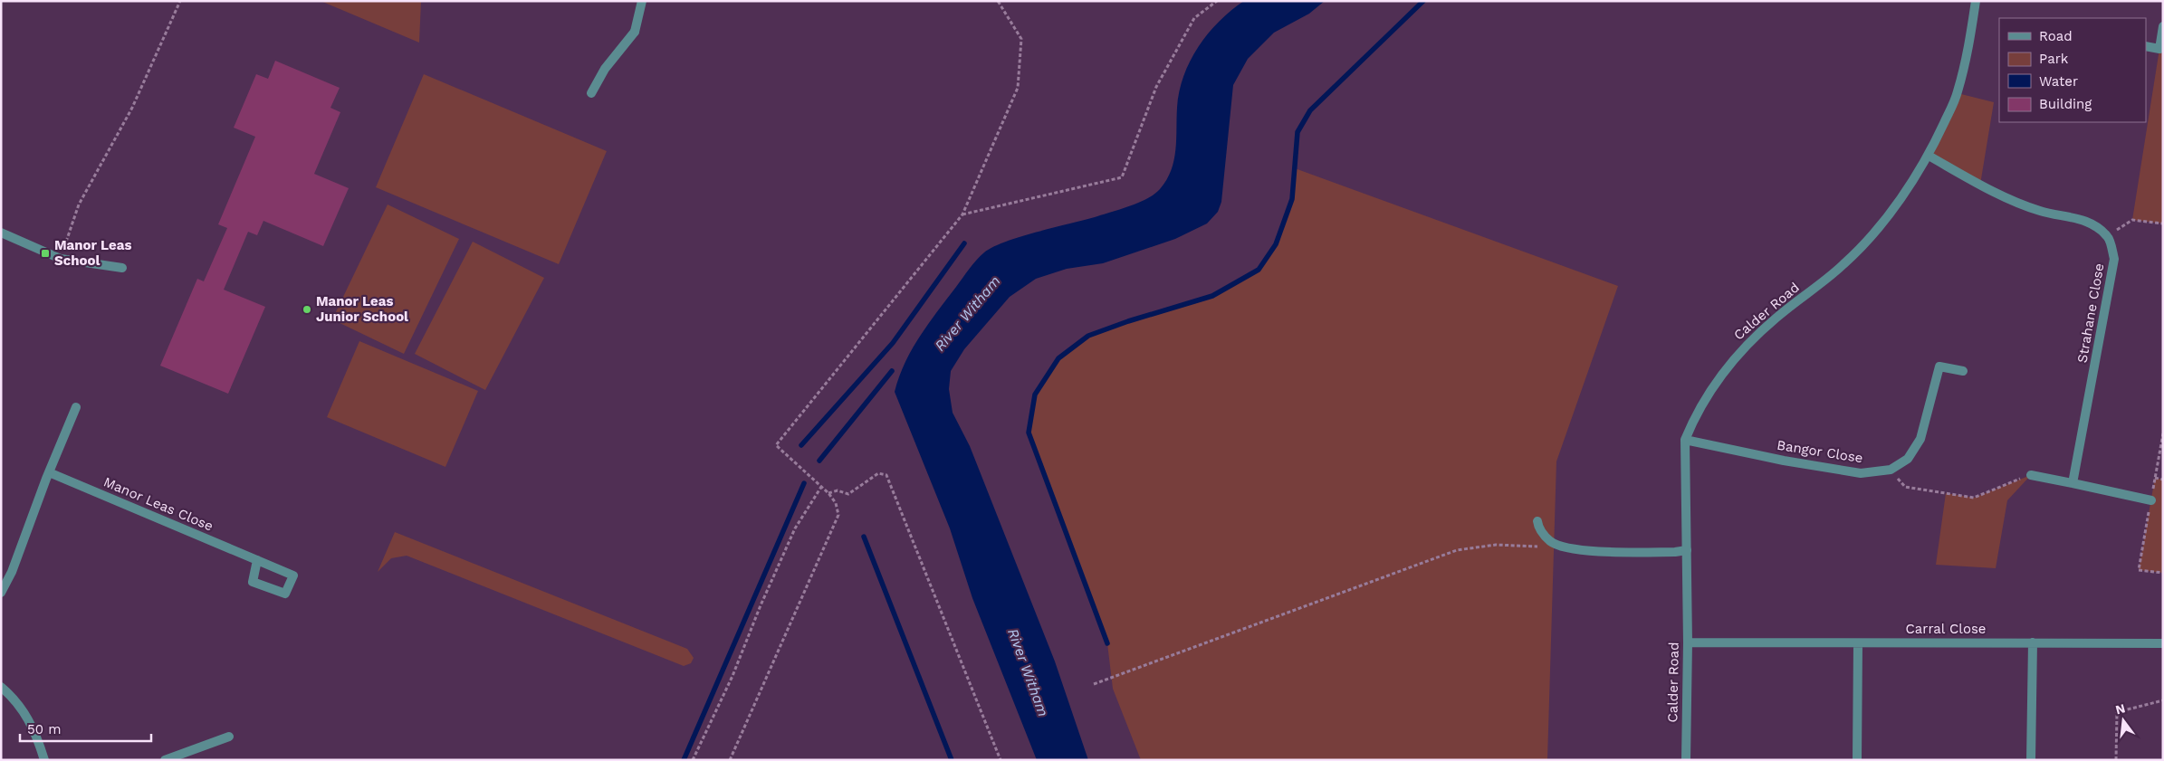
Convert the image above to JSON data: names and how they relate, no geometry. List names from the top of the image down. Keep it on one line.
{"streets":{"street":["Calder Road","Strahane Close","Bangor Close","Manor Leas Close","Carral Close"]},"crossings":[["Calder Road","Bangor Close"],["Calder Road","Carral Close"]],"water":["River Witham"],"places":{"transit":["Manor Leas School"],"other":["Manor Leas Junior School"]},"legend":["Road","Park","Water","Building"],"scale_bar":"50 m","north":"top"}
